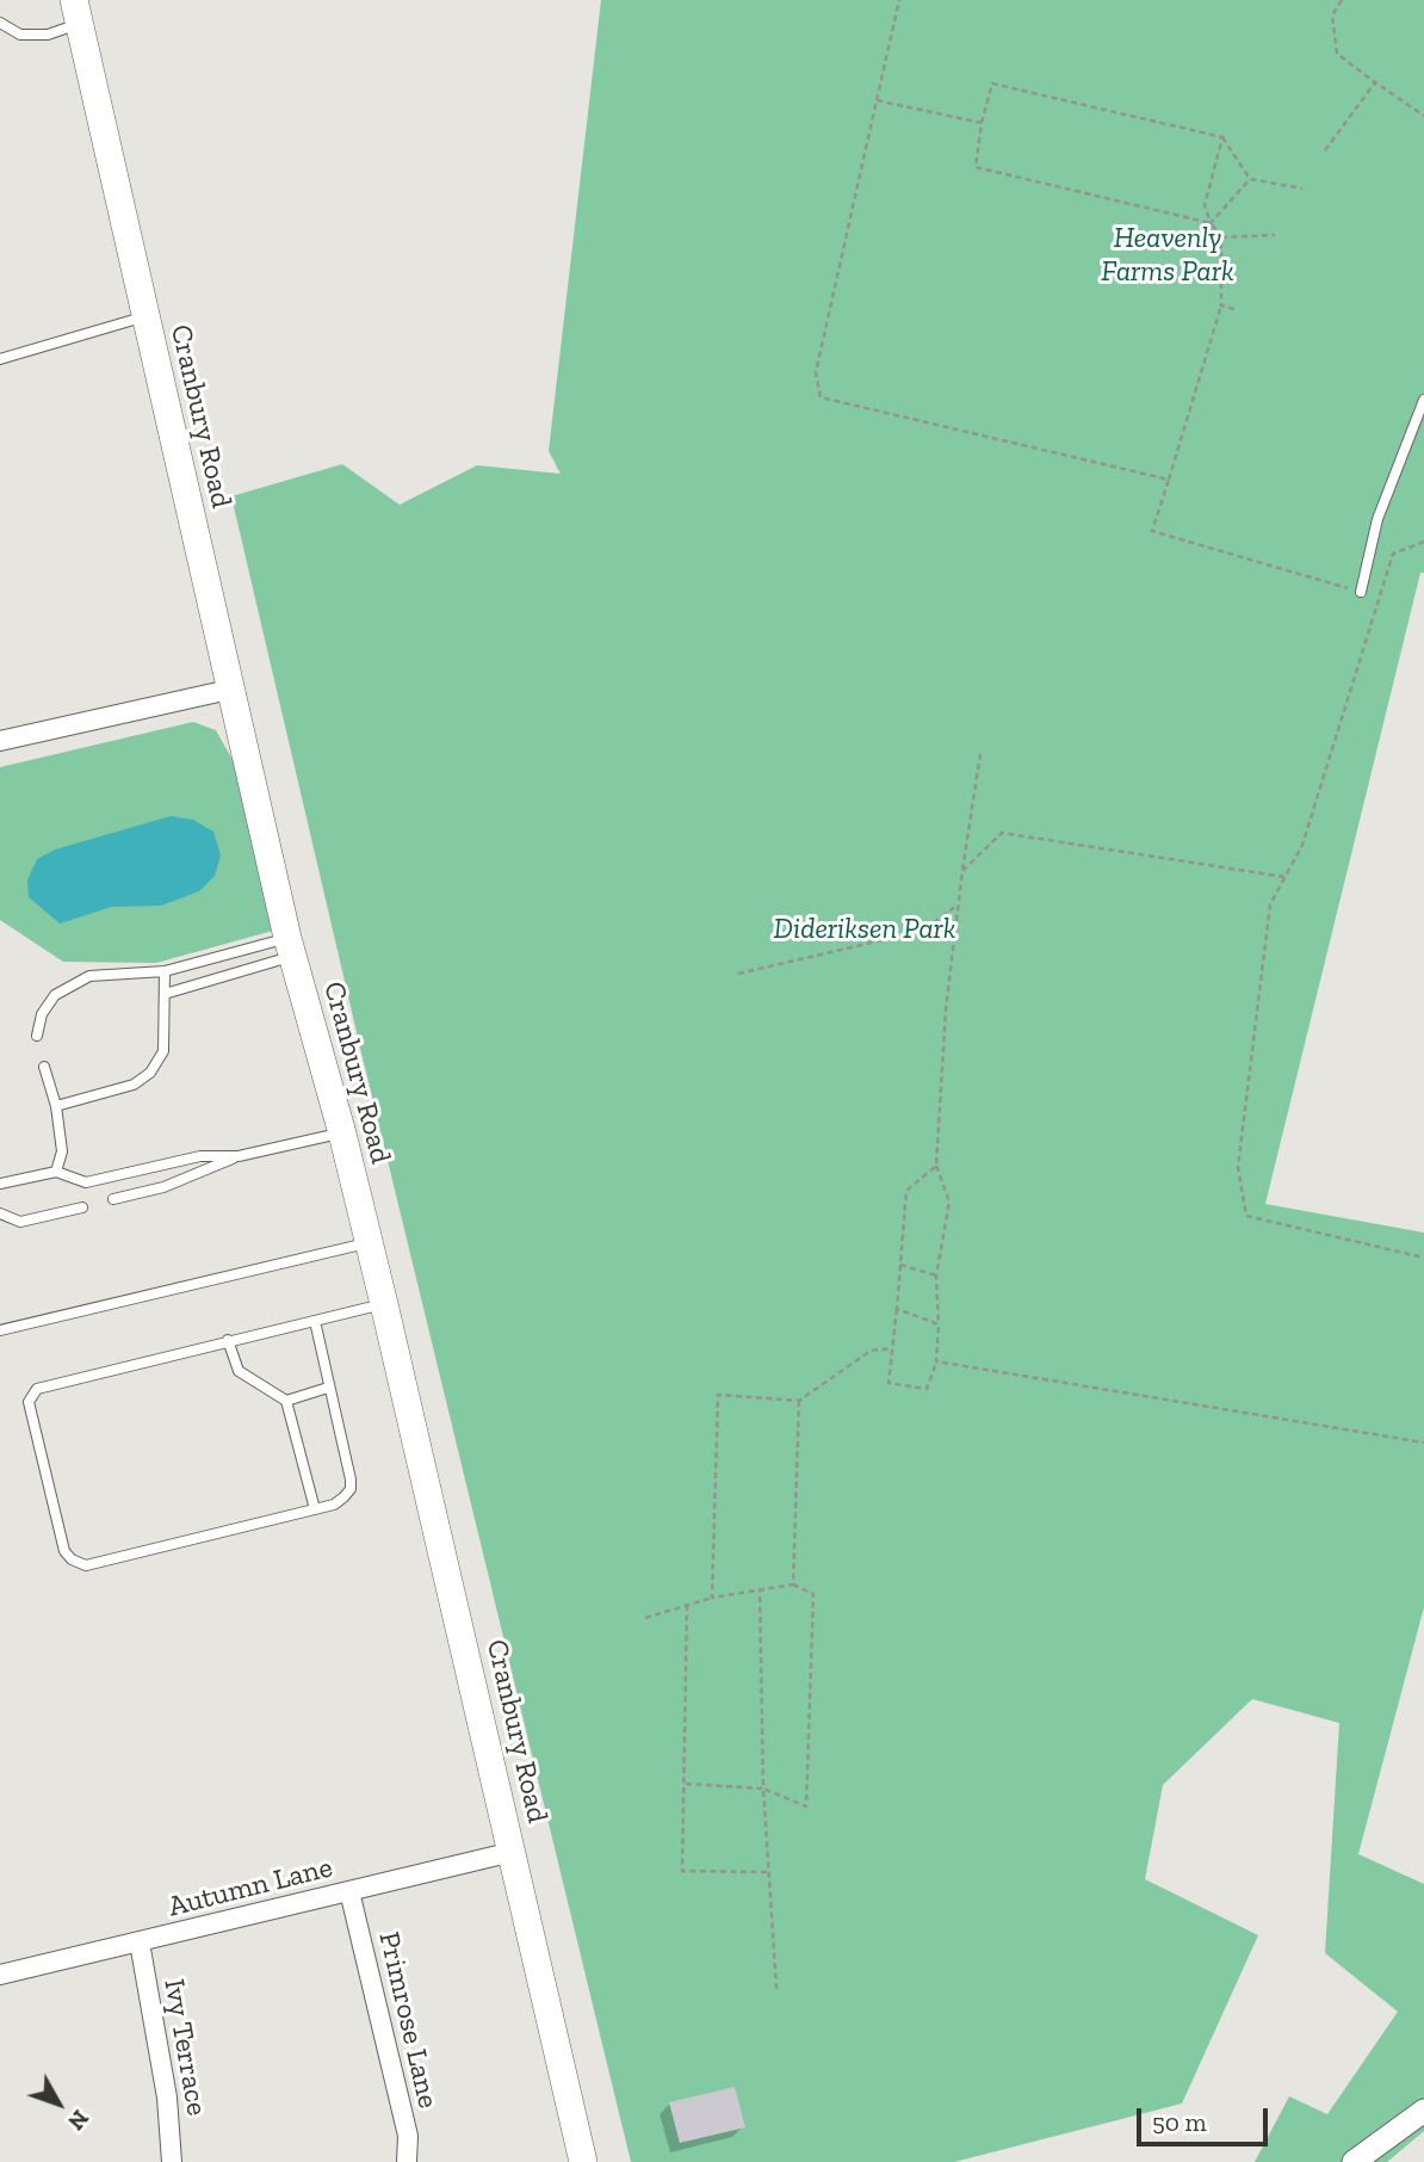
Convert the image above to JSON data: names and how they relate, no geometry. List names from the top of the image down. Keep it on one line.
{"streets":{"main road":["Cranbury Road"],"street":["Autumn Lane","Primrose Lane","Ivy Terrace"]},"crossings":[["Cranbury Road","Autumn Lane"],["Autumn Lane","Primrose Lane"],["Autumn Lane","Ivy Terrace"]],"parks":["Heavenly Farms Park","Dideriksen Park"],"scale_bar":"50 m","north":"bottom right"}
